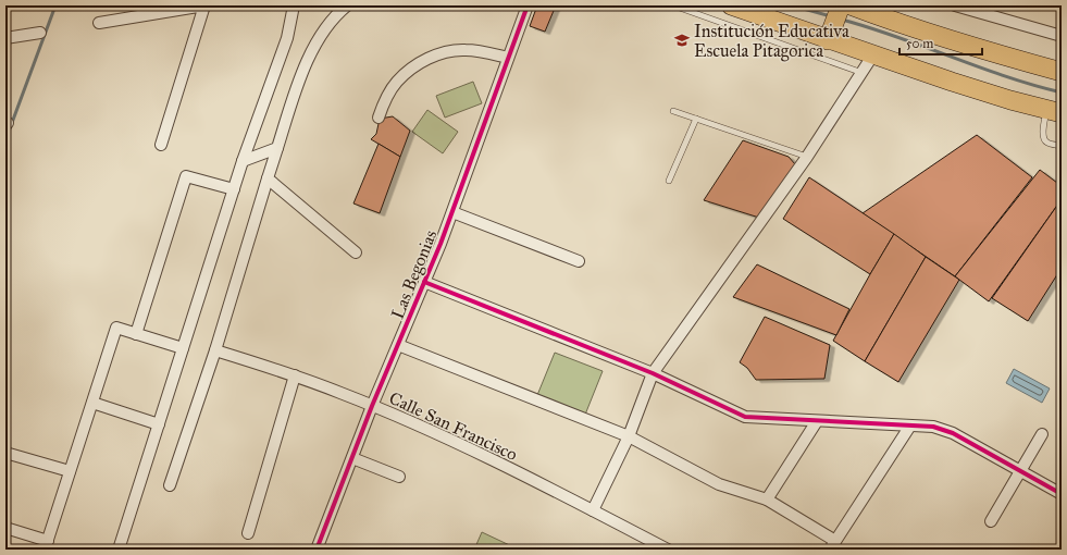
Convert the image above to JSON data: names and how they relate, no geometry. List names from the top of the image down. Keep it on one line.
{"streets":{"street":["Las Begonias","Calle San Francisco"]},"crossings":[["Las Begonias","Calle San Francisco"]],"places":{"school or university":["Institución Educativa Escuela Pitagorica"]},"scale_bar":"50 m"}
